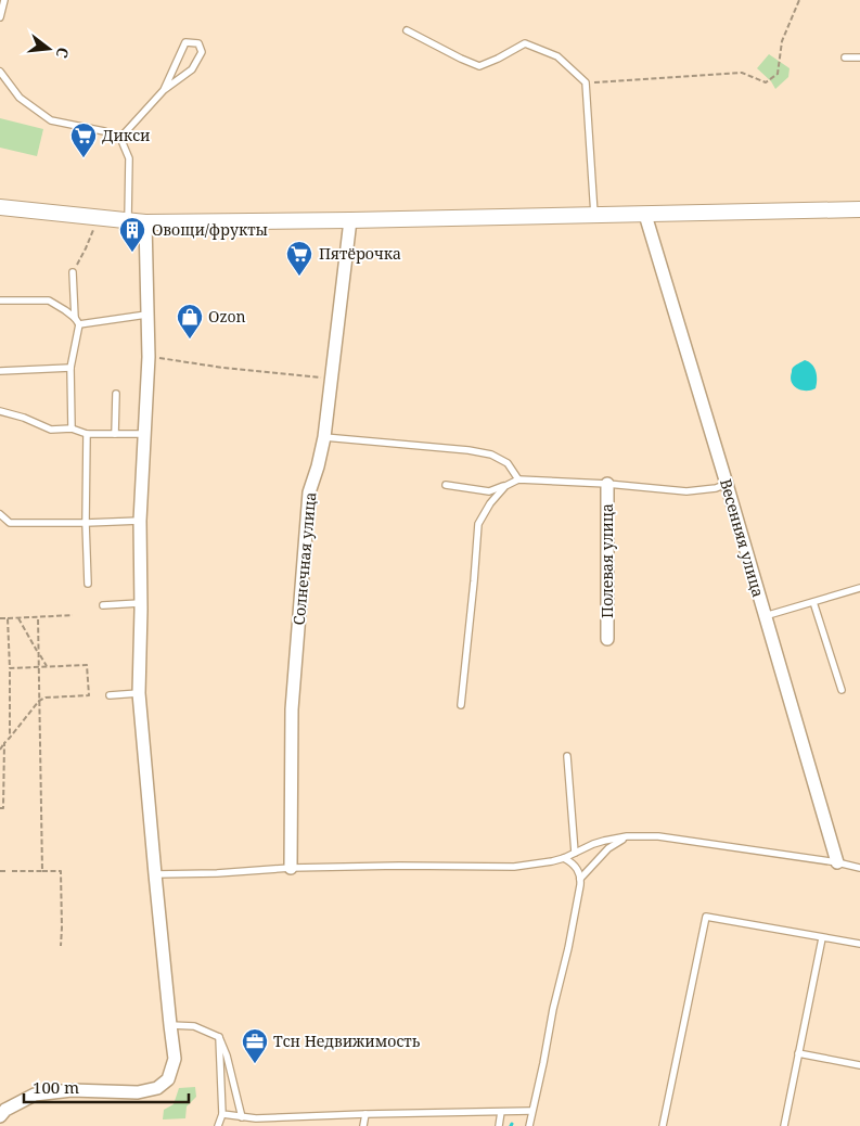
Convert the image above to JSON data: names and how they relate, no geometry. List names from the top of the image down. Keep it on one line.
{"streets":{"street":["Весенняя улица","Солнечная улица","Полевая улица"]},"places":{"supermarket":["Дикси","Пятёрочка"],"building":["Овощи/фрукты"],"shop":["Ozon"],"office":["Тсн Недвижимость"]},"scale_bar":"100 m","north":"right"}
